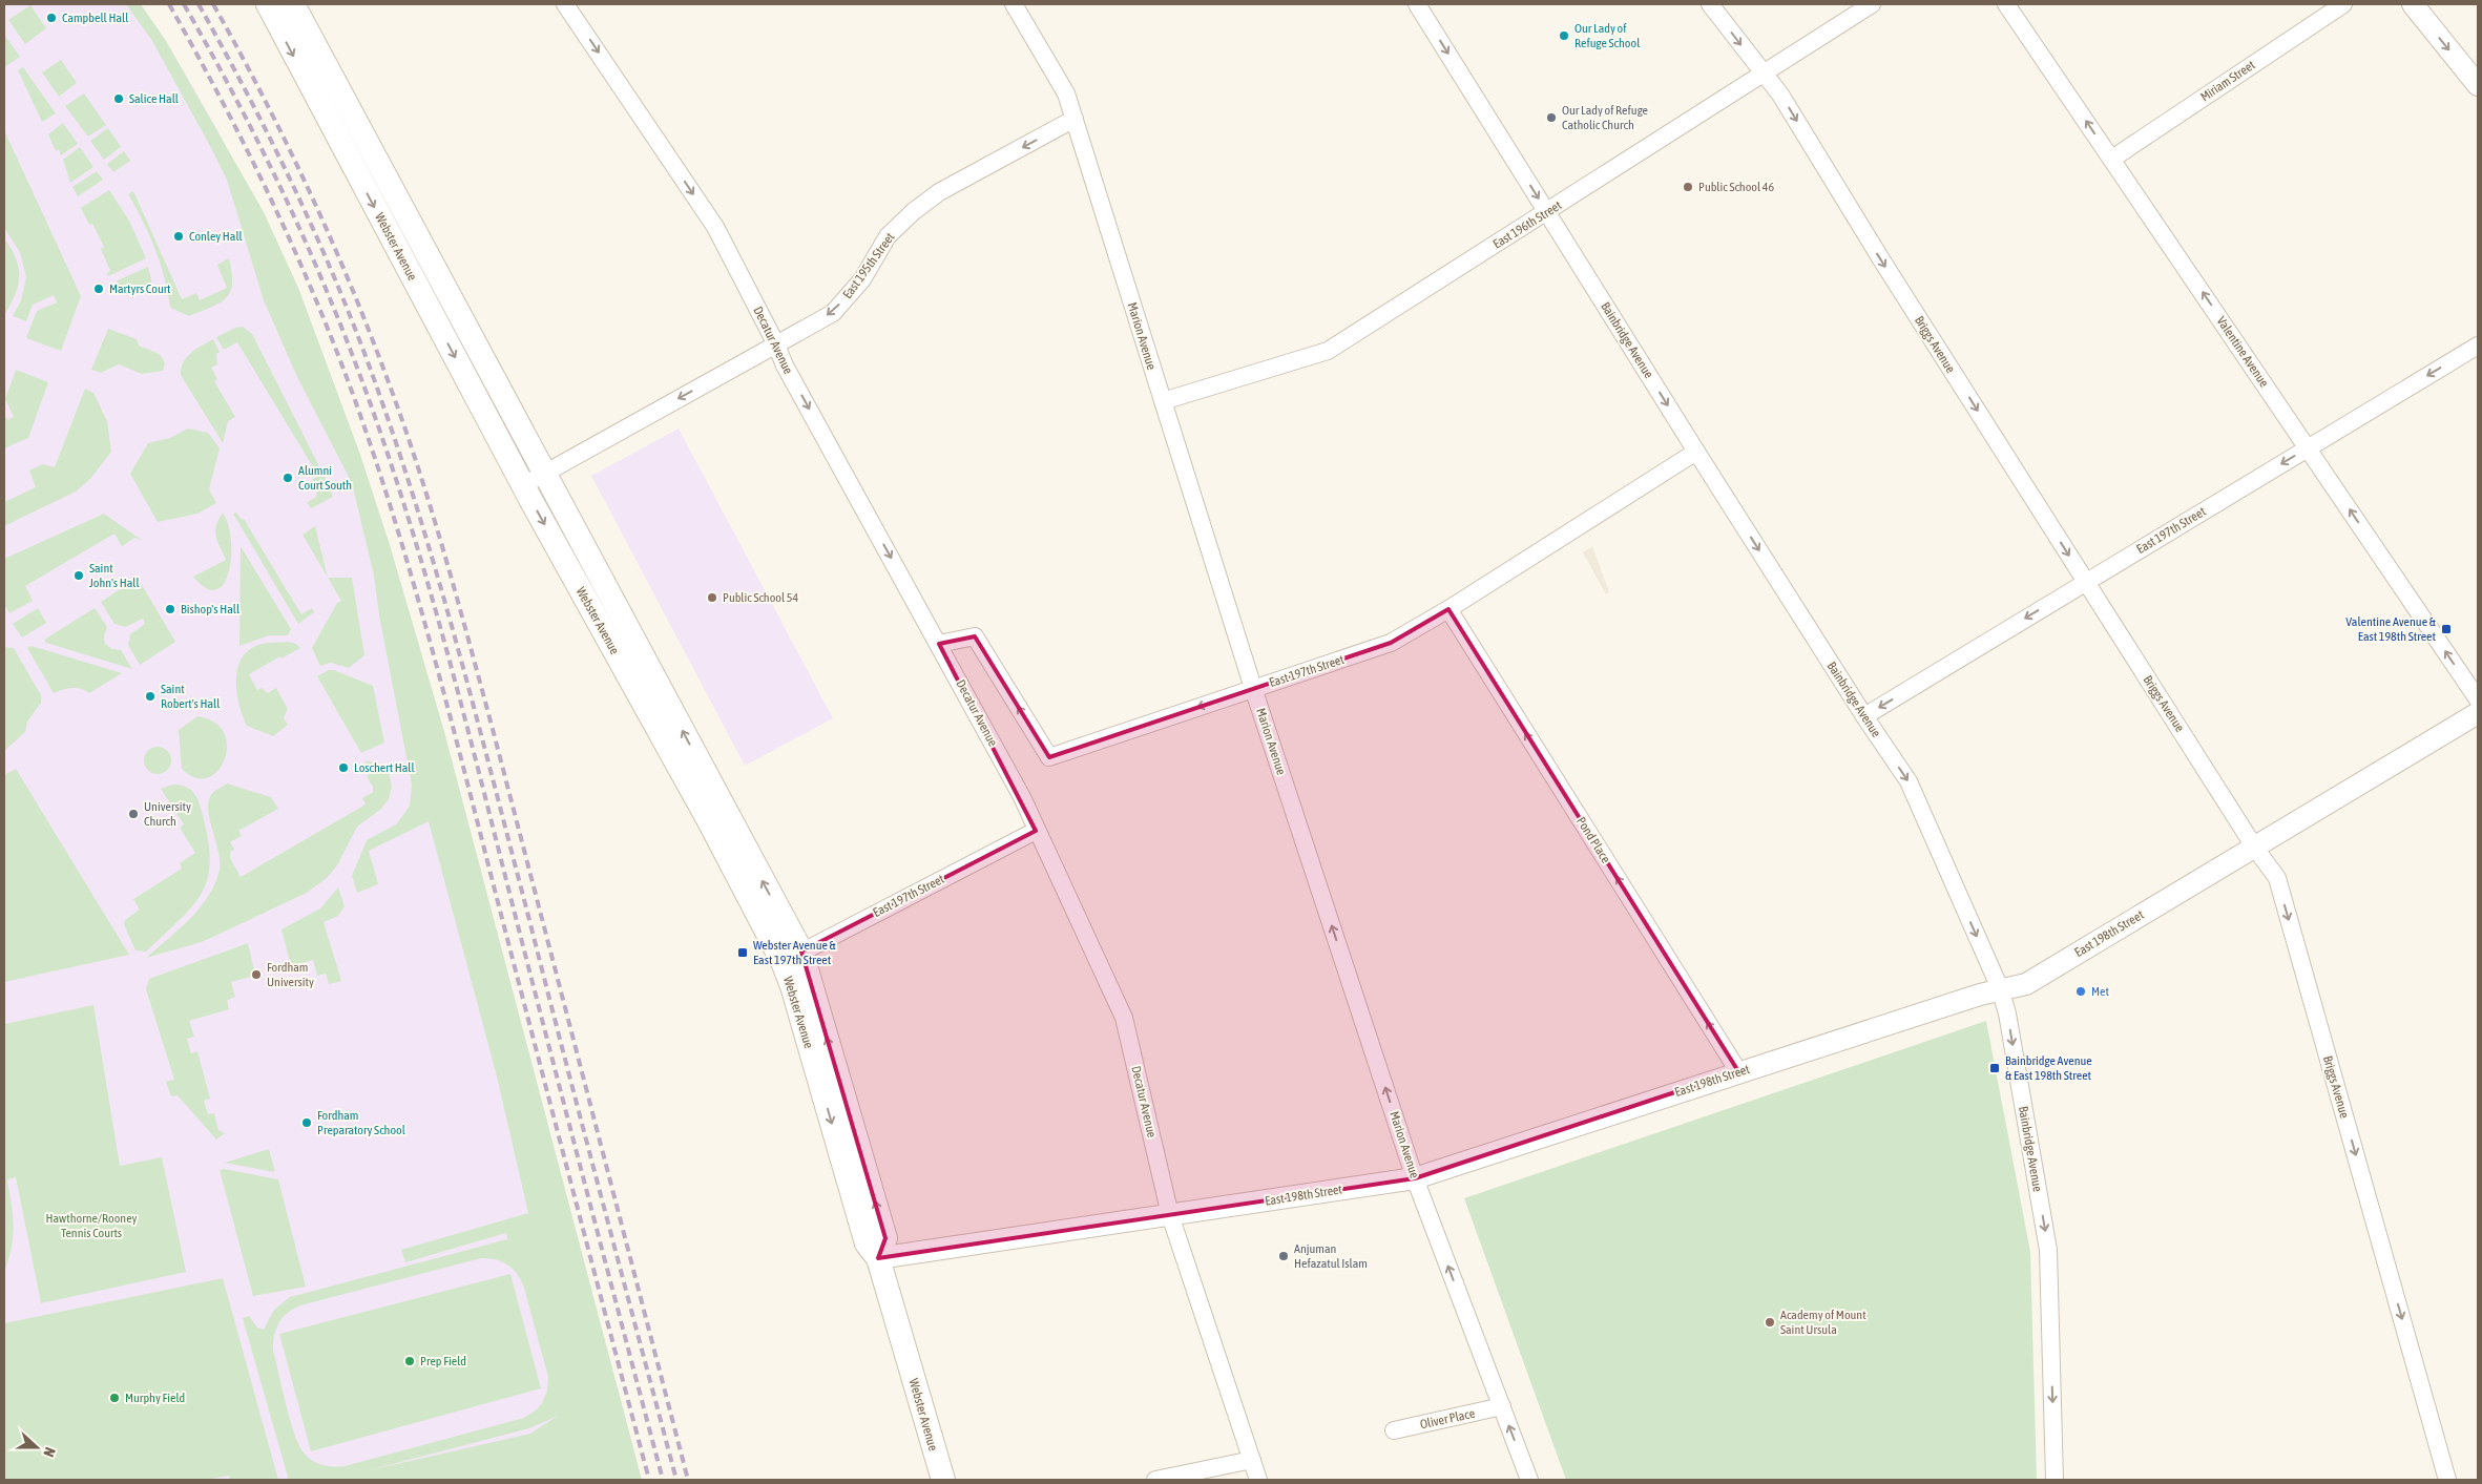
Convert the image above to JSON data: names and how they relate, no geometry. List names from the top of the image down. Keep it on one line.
{"streets":{"main road":["Webster Avenue"],"street":["Miriam Street","East 196th Street","East 195th Street","Marion Avenue","Decatur Avenue","Bainbridge Avenue","Briggs Avenue","Valentine Avenue","East 197th Street","Pond Place","East 198th Street","Oliver Place"]},"crossings":[["Miriam Street","Valentine Avenue"],["East 196th Street","Marion Avenue"],["East 196th Street","Bainbridge Avenue"],["East 196th Street","Briggs Avenue"],["Webster Avenue","East 195th Street"],["Webster Avenue","East 197th Street"],["Webster Avenue","East 198th Street"],["East 195th Street","Marion Avenue"],["East 195th Street","Decatur Avenue"],["Marion Avenue","East 197th Street"],["Marion Avenue","East 198th Street"],["Marion Avenue","Oliver Place"],["Decatur Avenue","East 197th Street"],["Decatur Avenue","East 198th Street"],["Bainbridge Avenue","East 197th Street"],["Bainbridge Avenue","East 198th Street"],["Briggs Avenue","East 197th Street"],["Briggs Avenue","East 198th Street"],["Valentine Avenue","East 197th Street"],["East 197th Street","Pond Place"],["Pond Place","East 198th Street"]],"one_way":["East 195th Street","Marion Avenue","Decatur Avenue","Bainbridge Avenue","Briggs Avenue","Valentine Avenue","East 197th Street","Pond Place"],"parks":["Hawthorne/Rooney Tennis Courts"],"places":{"other":["Campbell Hall","Our Lady of Refuge School","Salice Hall","Our Lady of Refuge Catholic Church","Public School 46","Conley Hall","Martyrs Court","Alumni Court South","Saint John's Hall","Public School 54","Bishop's Hall","Saint Robert's Hall","Loschert Hall","University Church","Fordham University","Met","Fordham Preparatory School","Anjuman Hefazatul Islam","Academy of Mount Saint Ursula","Prep Field","Murphy Field"],"transit":["Valentine Avenue & East 198th Street","Webster Avenue & East 197th Street","Bainbridge Avenue & East 198th Street"]},"north":"right"}
